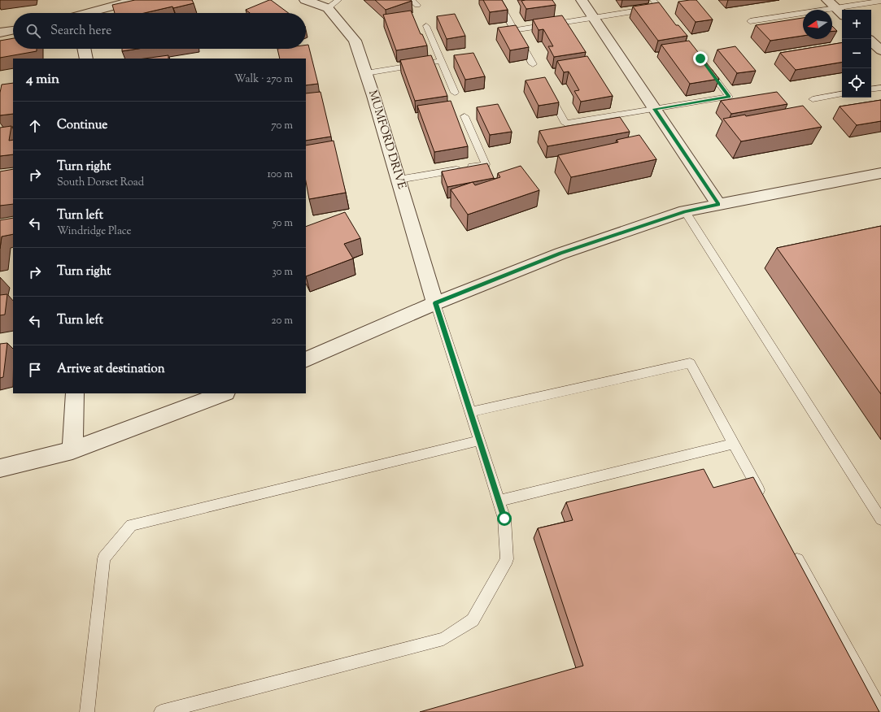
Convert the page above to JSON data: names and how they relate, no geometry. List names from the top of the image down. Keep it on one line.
{"streets":{"street":["MUMFORD DRIVE"]},"north":"left","page":{"map_buttons":["+","−"],"search":"Search here","heading":["4 min","Walk · 270 m"],"list":[["Continue","70 m"],["Turn right","South Dorset Road","100 m"],["Turn left","Windridge Place","50 m"],["Turn right","30 m"],["Turn left","20 m"],"Arrive at destination"]}}
